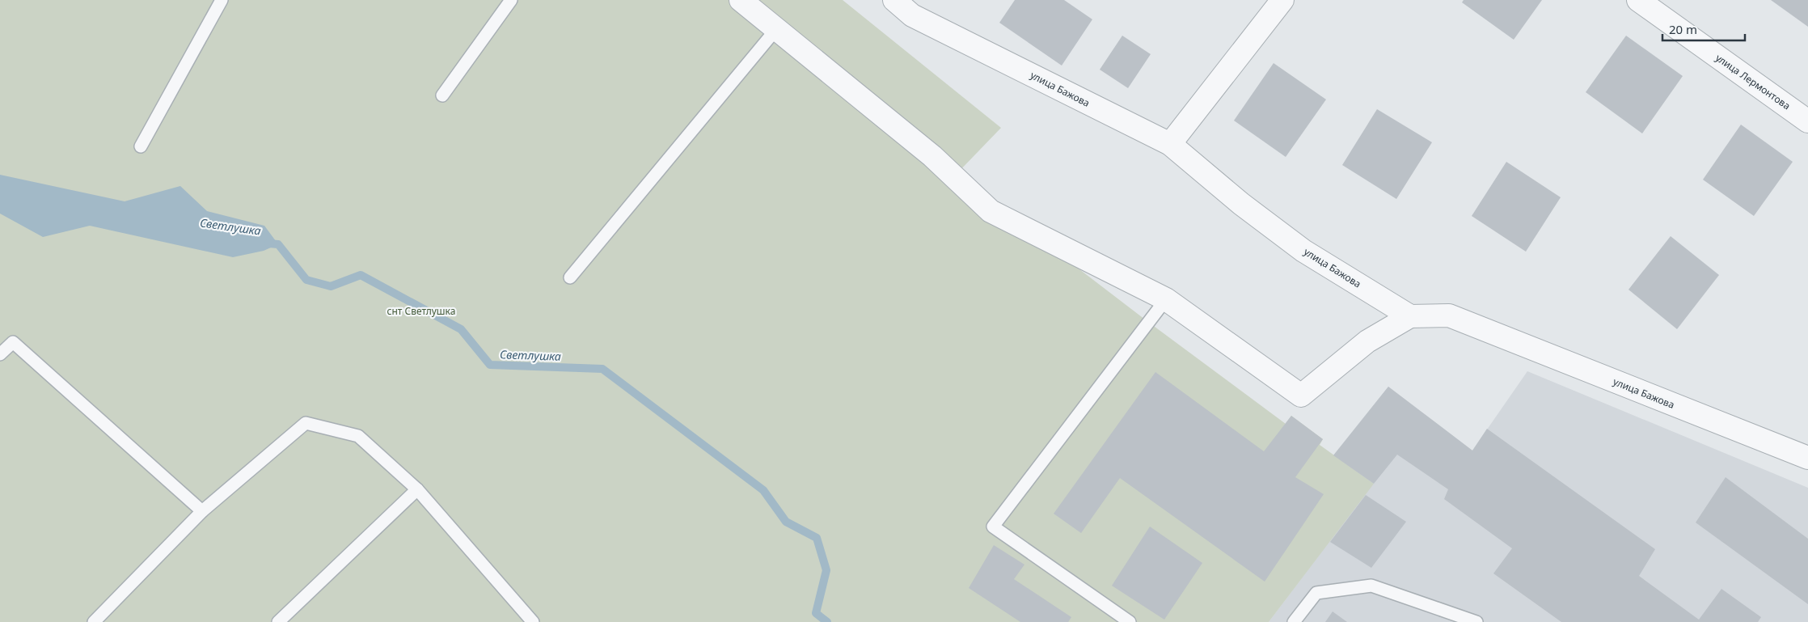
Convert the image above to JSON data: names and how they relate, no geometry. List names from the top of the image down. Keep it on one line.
{"streets":{"street":["улица Лермонтова","улица Бажова"]},"water":["Светлушка"],"parks":["снт Светлушка"],"scale_bar":"20 m"}
